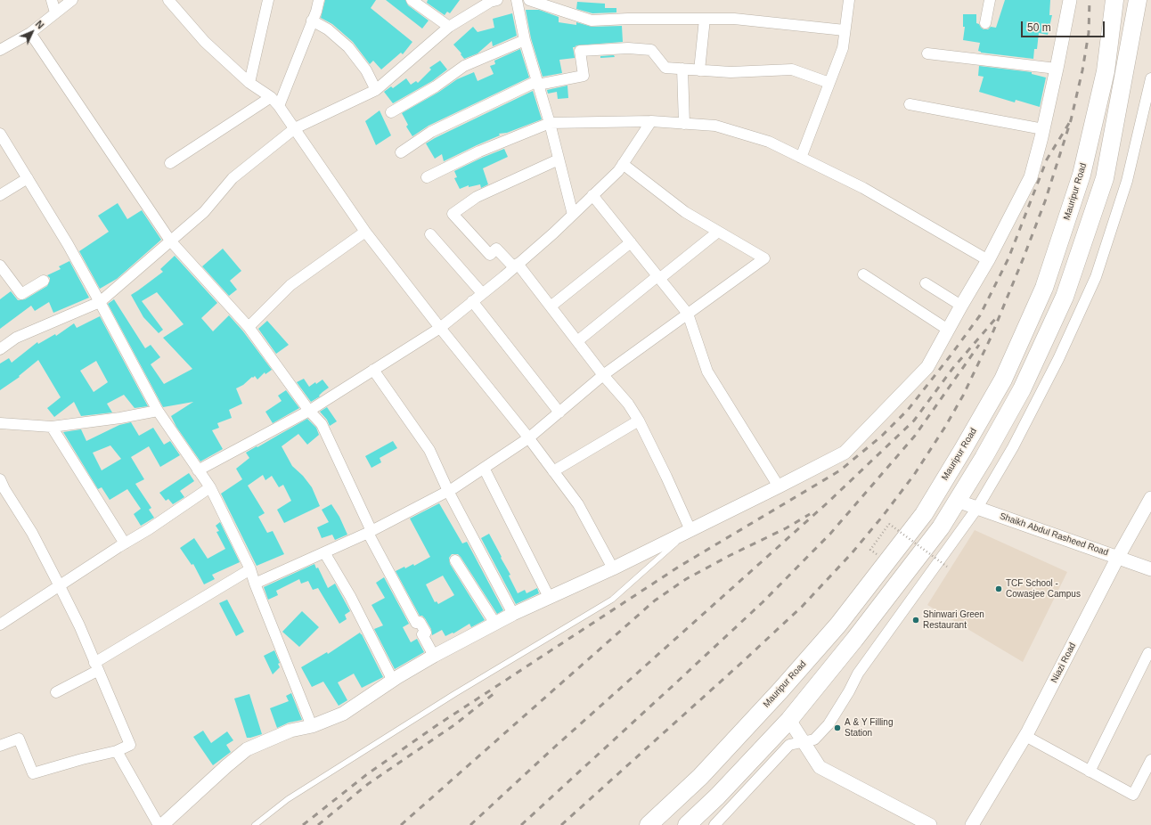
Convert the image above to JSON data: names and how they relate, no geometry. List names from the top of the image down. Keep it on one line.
{"streets":{"highway":["Mauripur Road"],"street":["Shaikh Abdul Rasheed Road","Niazi Road"]},"crossings":[["Shaikh Abdul Rasheed Road","Niazi Road"]],"places":["TCF School - Cowasjee Campus","Shinwari Green Restaurant","A & Y Filling Station"],"scale_bar":"50 m","north":"top right"}
